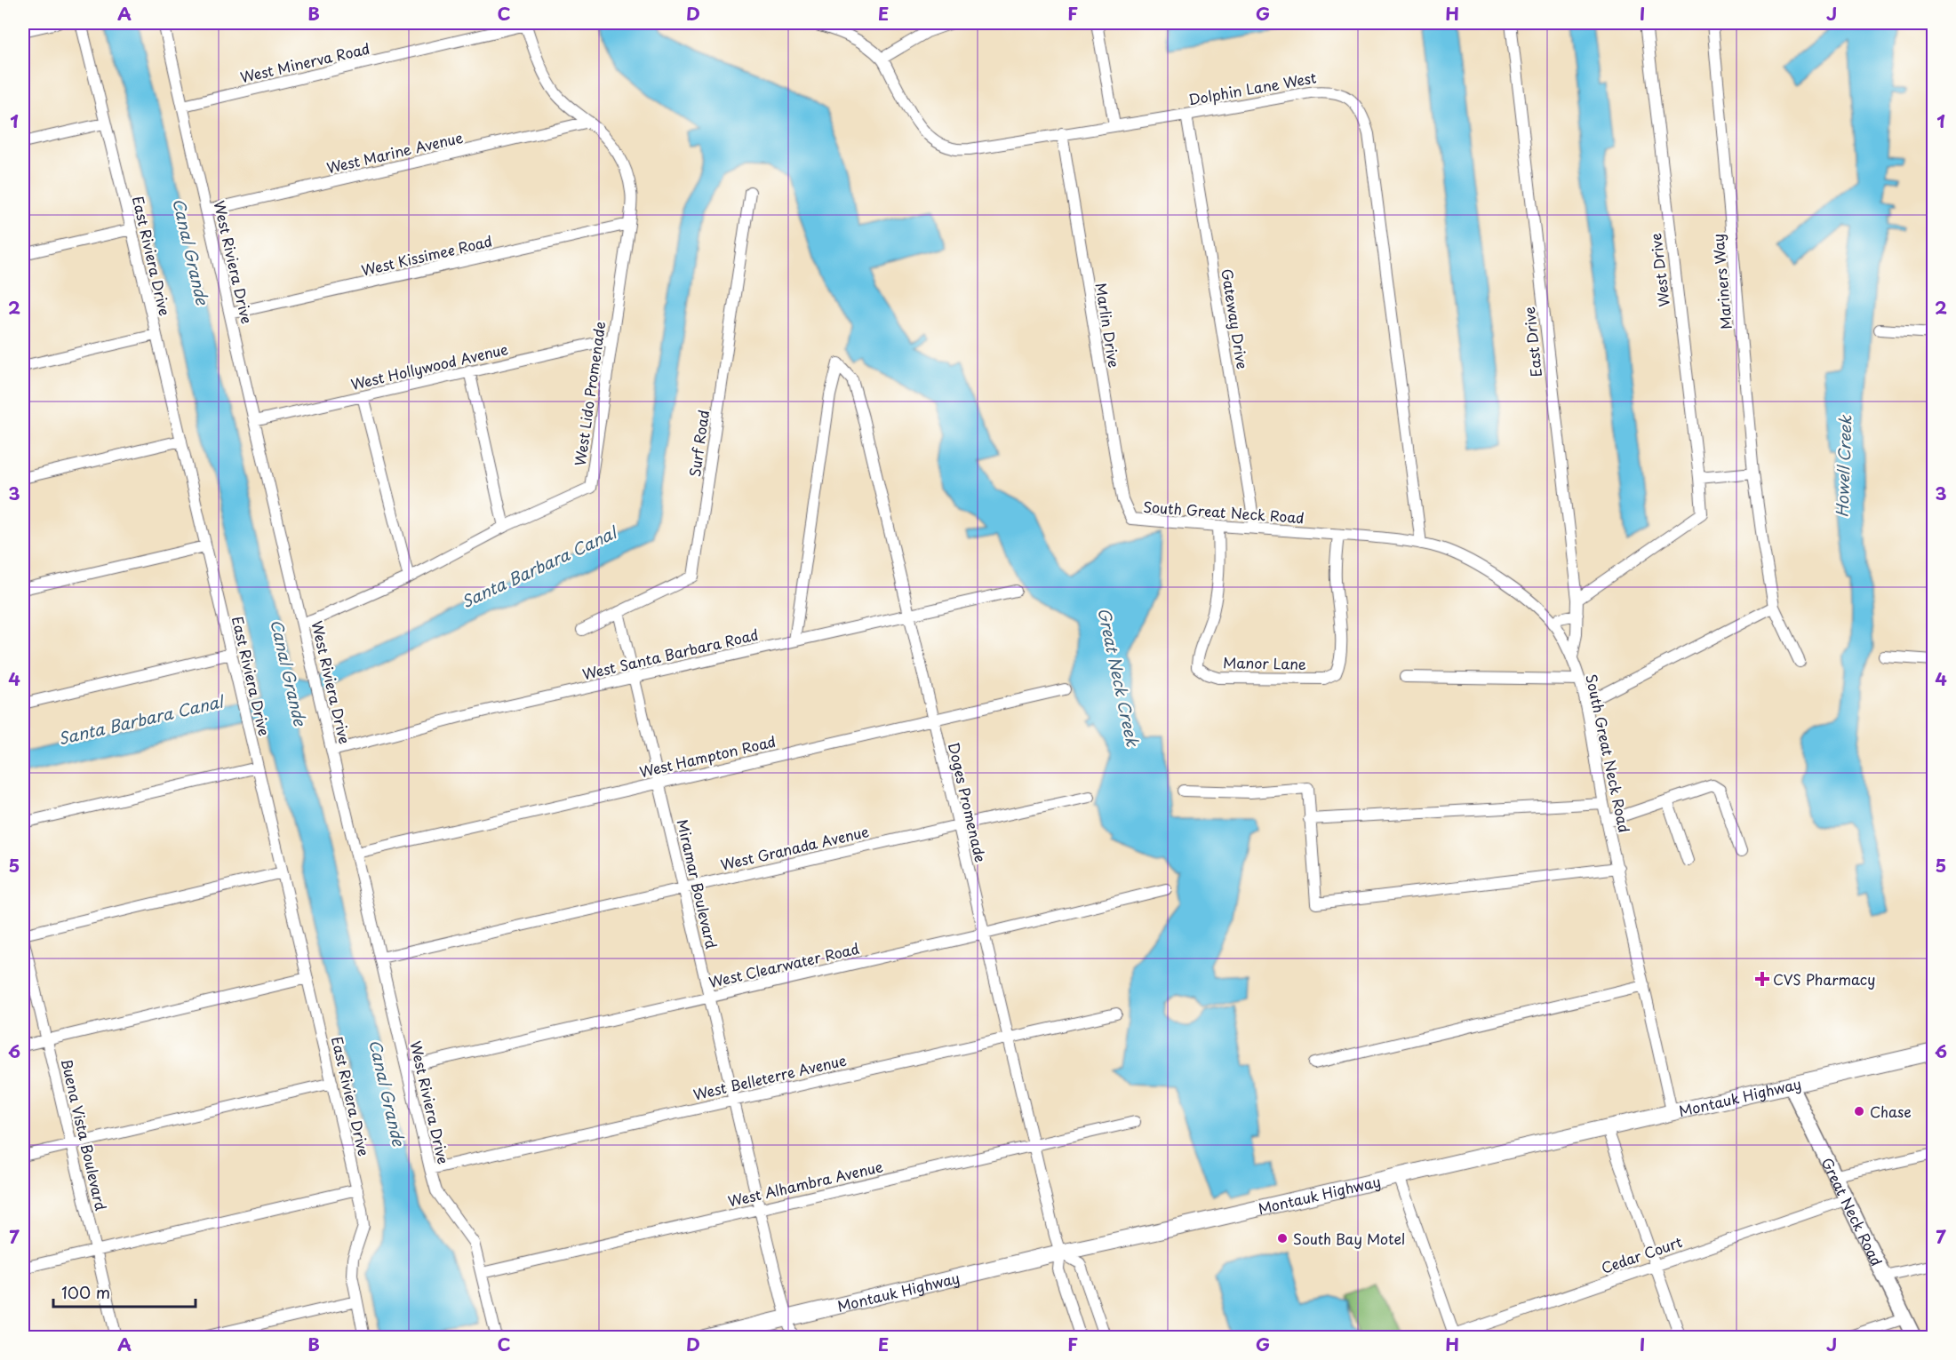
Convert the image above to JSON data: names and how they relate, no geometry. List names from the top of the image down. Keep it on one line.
{"streets":{"main road":["Montauk Highway","Great Neck Road"],"street":["West Minerva Road","Dolphin Lane West","West Marine Avenue","West Kissimee Road","East Riviera Drive","West Riviera Drive","West Drive","Mariners Way","Gateway Drive","Marlin Drive","East Drive","West Hollywood Avenue","West Lido Promenade","Surf Road","South Great Neck Road","West Santa Barbara Road","Manor Lane","West Hampton Road","Doges Promenade","West Granada Avenue","Miramar Boulevard","West Clearwater Road","West Belleterre Avenue","Buena Vista Boulevard","West Alhambra Avenue","Cedar Court"]},"crossings":[["West Minerva Road","West Riviera Drive"],["West Minerva Road","West Lido Promenade"],["Dolphin Lane West","Gateway Drive"],["Dolphin Lane West","Marlin Drive"],["Dolphin Lane West","South Great Neck Road"],["West Marine Avenue","West Riviera Drive"],["West Marine Avenue","West Lido Promenade"],["West Kissimee Road","West Riviera Drive"],["West Kissimee Road","West Lido Promenade"],["West Riviera Drive","West Hollywood Avenue"],["West Riviera Drive","West Lido Promenade"],["West Riviera Drive","West Santa Barbara Road"],["West Riviera Drive","West Hampton Road"],["West Riviera Drive","West Granada Avenue"],["West Riviera Drive","West Clearwater Road"],["West Riviera Drive","West Belleterre Avenue"],["West Riviera Drive","West Alhambra Avenue"],["West Drive","East Drive"],["Gateway Drive","South Great Neck Road"],["Marlin Drive","South Great Neck Road"],["East Drive","South Great Neck Road"],["West Hollywood Avenue","West Lido Promenade"],["Surf Road","Miramar Boulevard"],["South Great Neck Road","Manor Lane"],["South Great Neck Road","Montauk Highway"],["West Santa Barbara Road","Doges Promenade"],["West Santa Barbara Road","Miramar Boulevard"],["West Hampton Road","Doges Promenade"],["West Hampton Road","Miramar Boulevard"],["Doges Promenade","West Granada Avenue"],["Doges Promenade","West Clearwater Road"],["Doges Promenade","West Belleterre Avenue"],["Doges Promenade","Montauk Highway"],["Doges Promenade","West Alhambra Avenue"],["West Granada Avenue","Miramar Boulevard"],["Miramar Boulevard","West Clearwater Road"],["Miramar Boulevard","West Belleterre Avenue"],["Miramar Boulevard","Montauk Highway"],["Miramar Boulevard","West Alhambra Avenue"],["Montauk Highway","Great Neck Road"],["Great Neck Road","Cedar Court"]],"water":["Canal Grande","Howell Creek","Santa Barbara Canal","Great Neck Creek"],"places":{"health":["CVS Pharmacy"],"other":["Chase","South Bay Motel"]},"scale_bar":"100 m","grid":{"columns":["A","B","C","D","E","F","G","H","I","J"],"rows":["1","2","3","4","5","6","7"]}}
